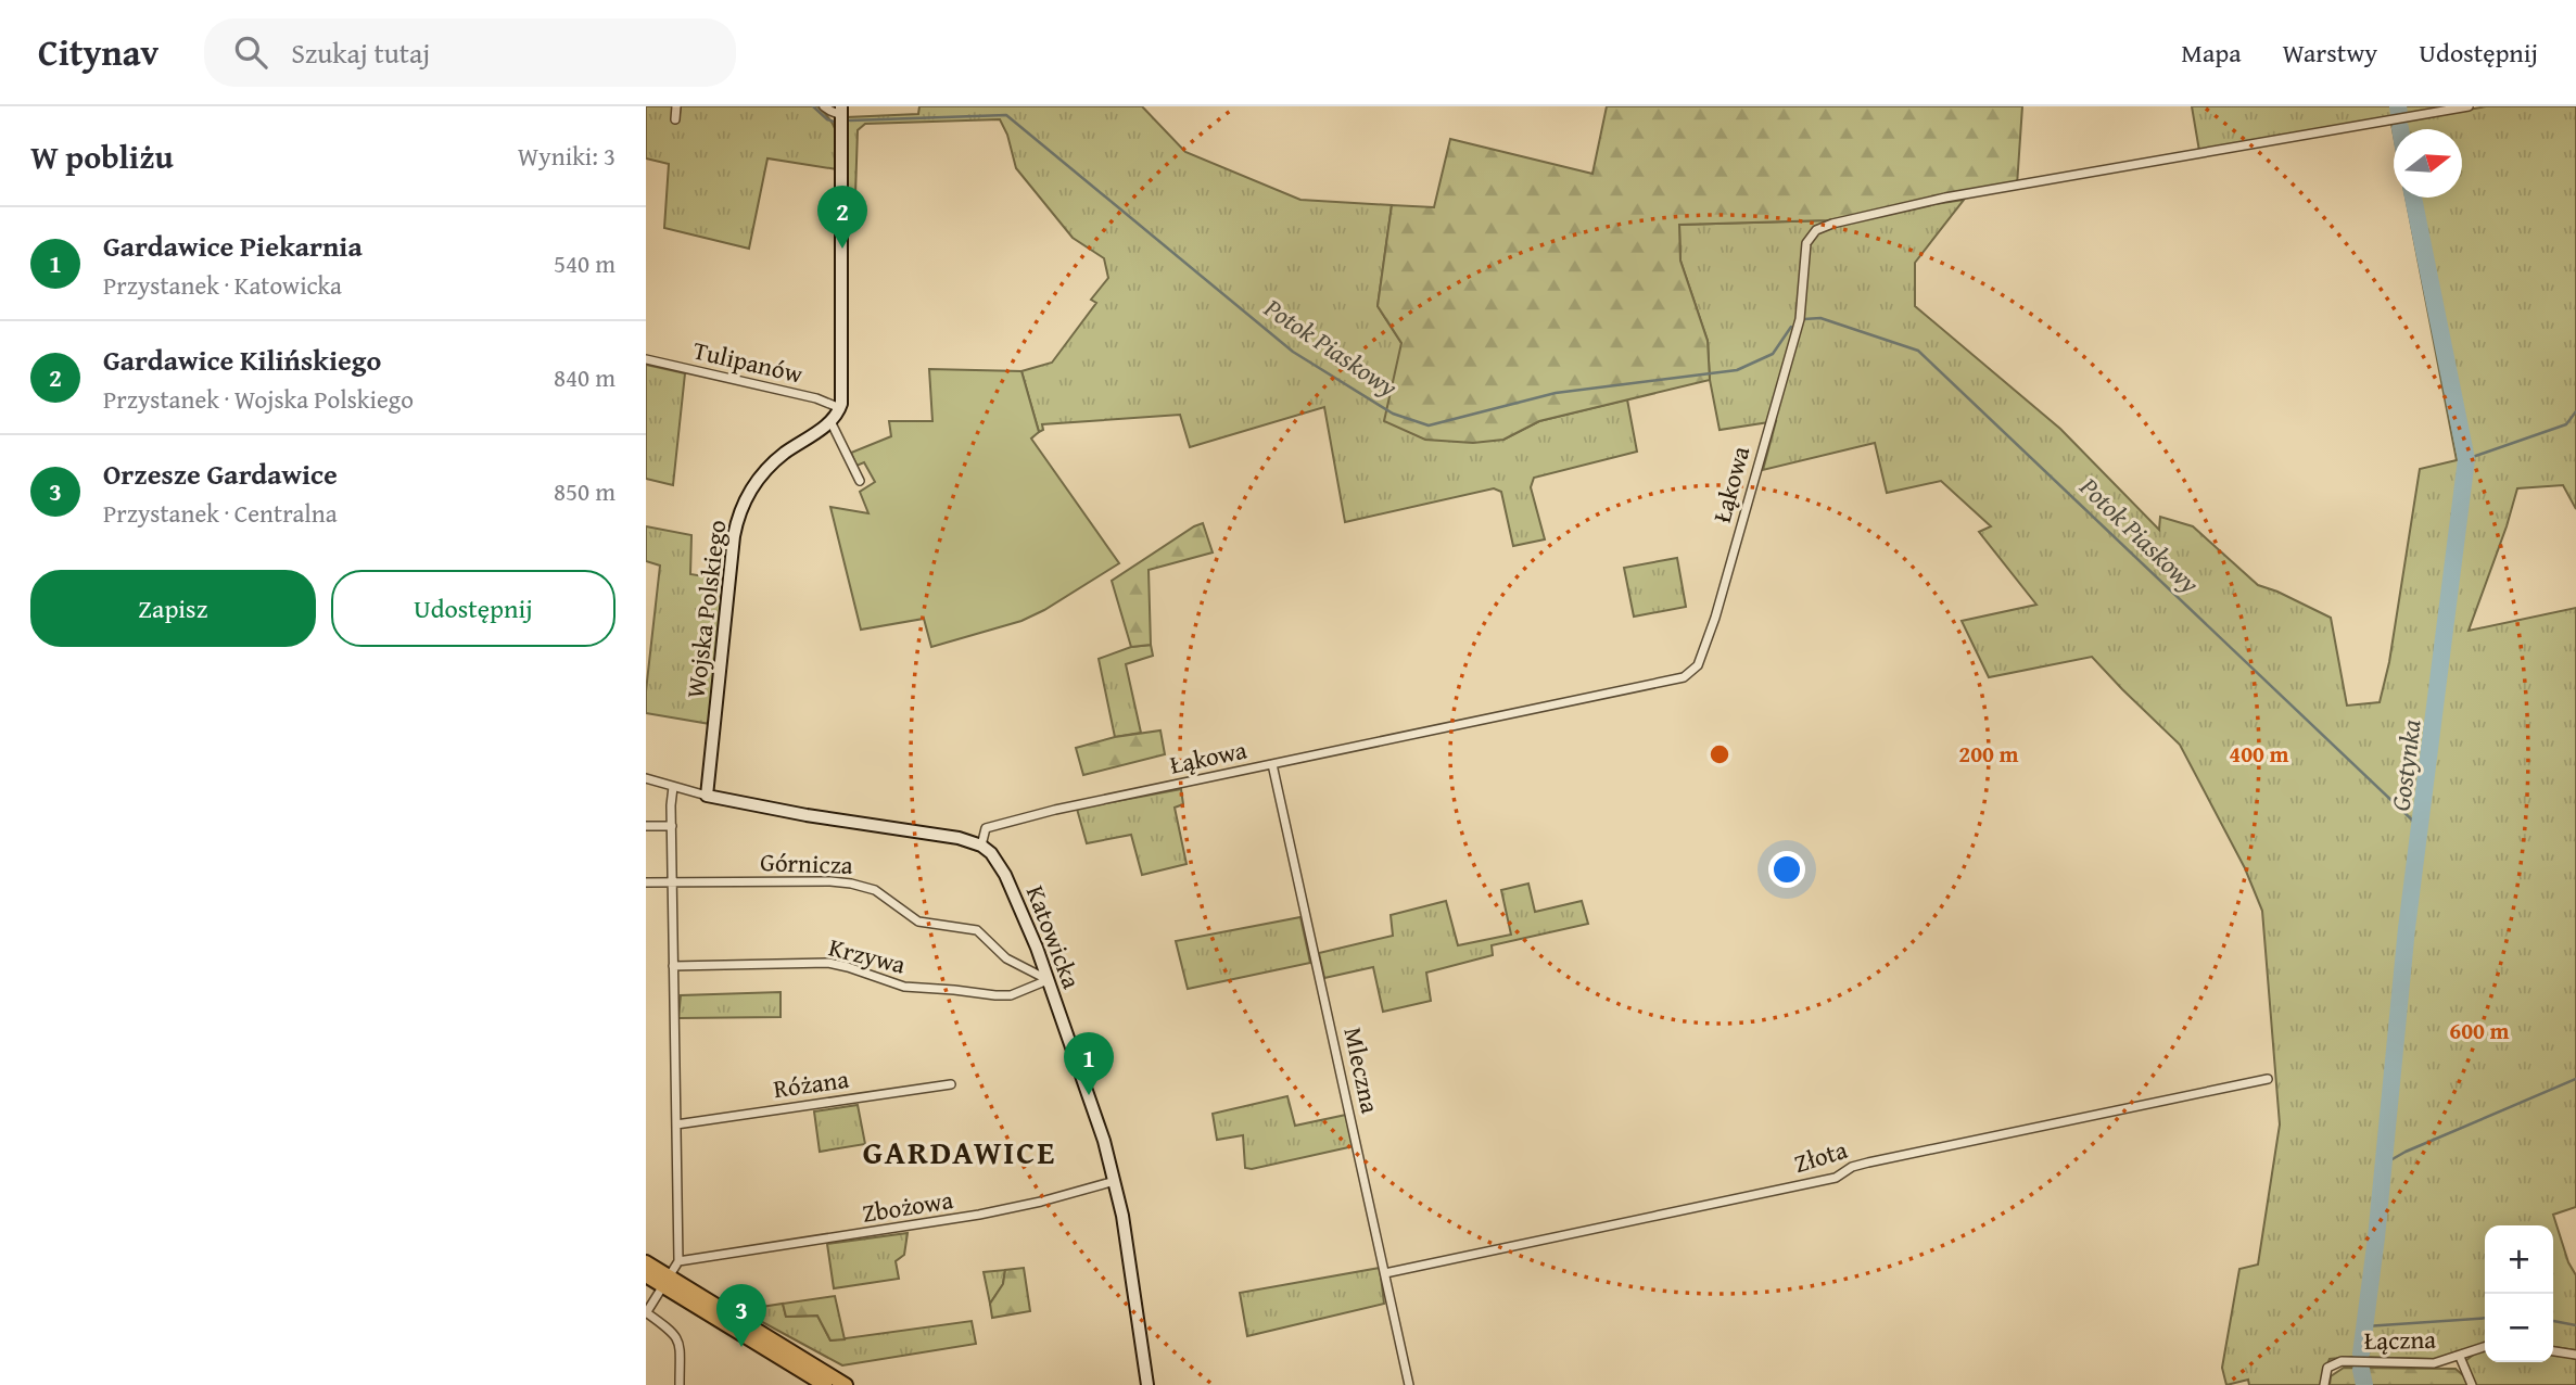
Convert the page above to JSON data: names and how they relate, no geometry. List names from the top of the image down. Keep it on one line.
{"streets":{"street":["Tulipanów","Łąkowa","Wojska Polskiego","Górnicza","Katowicka","Krzywa","Mleczna","Różana","Złota","Zbożowa","Łączna"]},"crossings":[["Tulipanów","Wojska Polskiego"],["Łąkowa","Katowicka"],["Łąkowa","Mleczna"],["Górnicza","Katowicka"],["Górnicza","Krzywa"],["Katowicka","Krzywa"],["Katowicka","Zbożowa"],["Mleczna","Złota"]],"districts":["GARDAWICE"],"water":["Potok Piaskowy","Gostynka"],"north":"right","page":{"header":"Citynav","search":"Szukaj tutaj","nav":["Mapa","Warstwy","Udostępnij"],"heading":["W pobliżu","Wyniki: 3"],"pins":["2","1","3"],"list":[{"mark":"1","name":"Gardawice Piekarnia","note":"Przystanek · Katowicka","value":"540 m"},{"mark":"2","name":"Gardawice Kilińskiego","note":"Przystanek · Wojska Polskiego","value":"840 m"},{"mark":"3","name":"Orzesze Gardawice","note":"Przystanek · Centralna","value":"850 m"}],"buttons":["Zapisz","Udostępnij"],"map_buttons":["+","−"]},"rings":["200 m","400 m","600 m"]}
